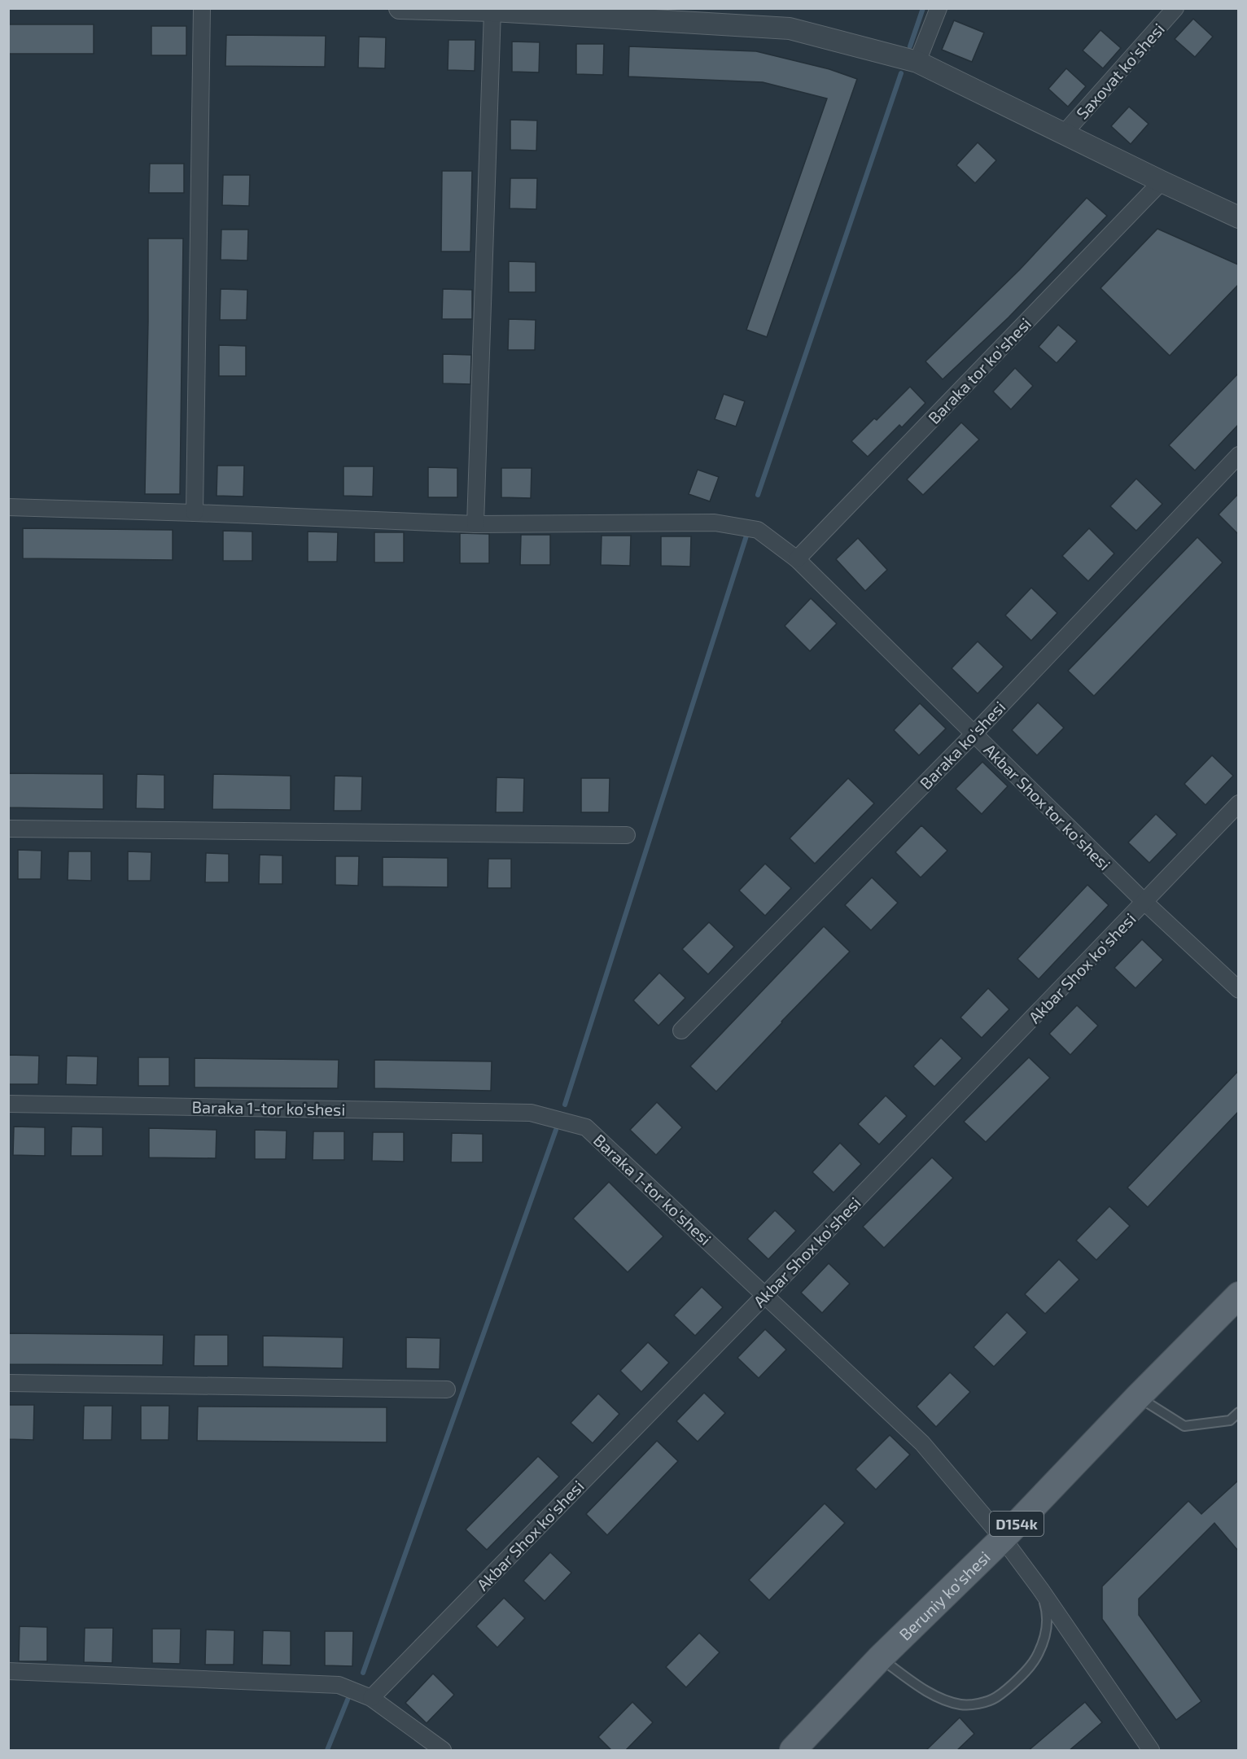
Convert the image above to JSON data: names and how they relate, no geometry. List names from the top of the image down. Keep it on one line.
{"streets":{"main road":["D154k","Beruniy ko'shesi"],"street":["Saxovat ko'shesi","Baraka tor ko'shesi","Baraka ko'shesi","Akbar Shox tor ko'shesi","Akbar Shox ko'shesi","Baraka 1-tor ko'shesi"]},"crossings":[["Baraka tor ko'shesi","Akbar Shox tor ko'shesi"],["Baraka ko'shesi","Akbar Shox tor ko'shesi"],["Akbar Shox tor ko'shesi","Akbar Shox ko'shesi"],["Akbar Shox ko'shesi","Baraka 1-tor ko'shesi"],["Baraka 1-tor ko'shesi","Beruniy ko'shesi"]]}
